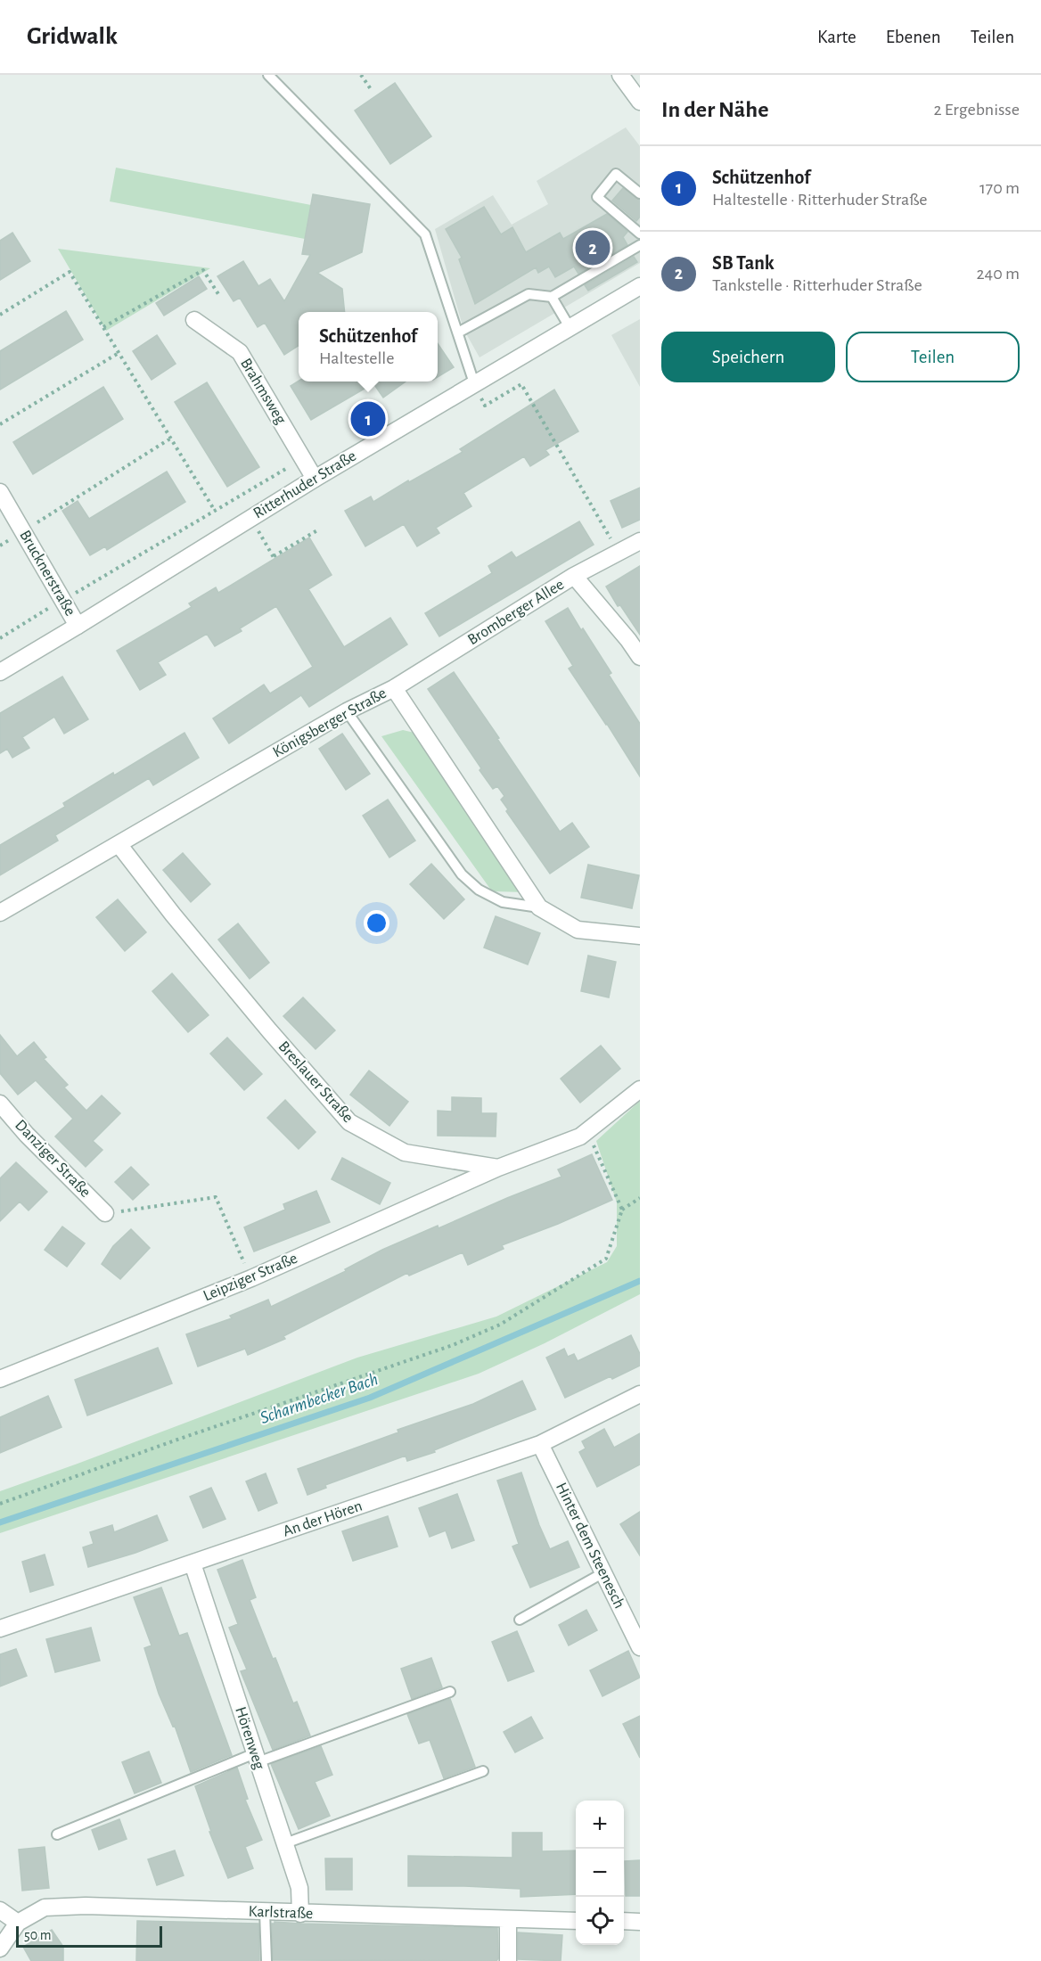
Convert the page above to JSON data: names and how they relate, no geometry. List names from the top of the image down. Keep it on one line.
{"streets":{"street":["Brahmsweg","Ritterhuder Straße","Brucknerstraße","Bromberger Allee","Königsberger Straße","Breslauer Straße","Danziger Straße","Leipziger Straße","An der Hören","Hinter dem Steenesch","Hörenweg","Karlstraße"]},"crossings":[["Brahmsweg","Ritterhuder Straße"],["Ritterhuder Straße","Brucknerstraße"],["Bromberger Allee","Königsberger Straße"],["Königsberger Straße","Breslauer Straße"],["Breslauer Straße","Leipziger Straße"],["An der Hören","Hinter dem Steenesch"],["An der Hören","Hörenweg"],["Hörenweg","Karlstraße"]],"water":["Scharmbecker Bach"],"scale_bar":"50 m","page":{"header":"Gridwalk","nav":["Karte","Ebenen","Teilen"],"heading":["In der Nähe","2 Ergebnisse"],"list":[{"mark":"1","name":"Schützenhof","note":"Haltestelle · Ritterhuder Straße","value":"170 m"},{"mark":"2","name":"SB Tank","note":"Tankstelle · Ritterhuder Straße","value":"240 m"}],"pins":["2","1"],"popup":["Schützenhof","Haltestelle"],"buttons":["Speichern","Teilen"],"map_buttons":["+","−"],"scale":"50 m"}}
